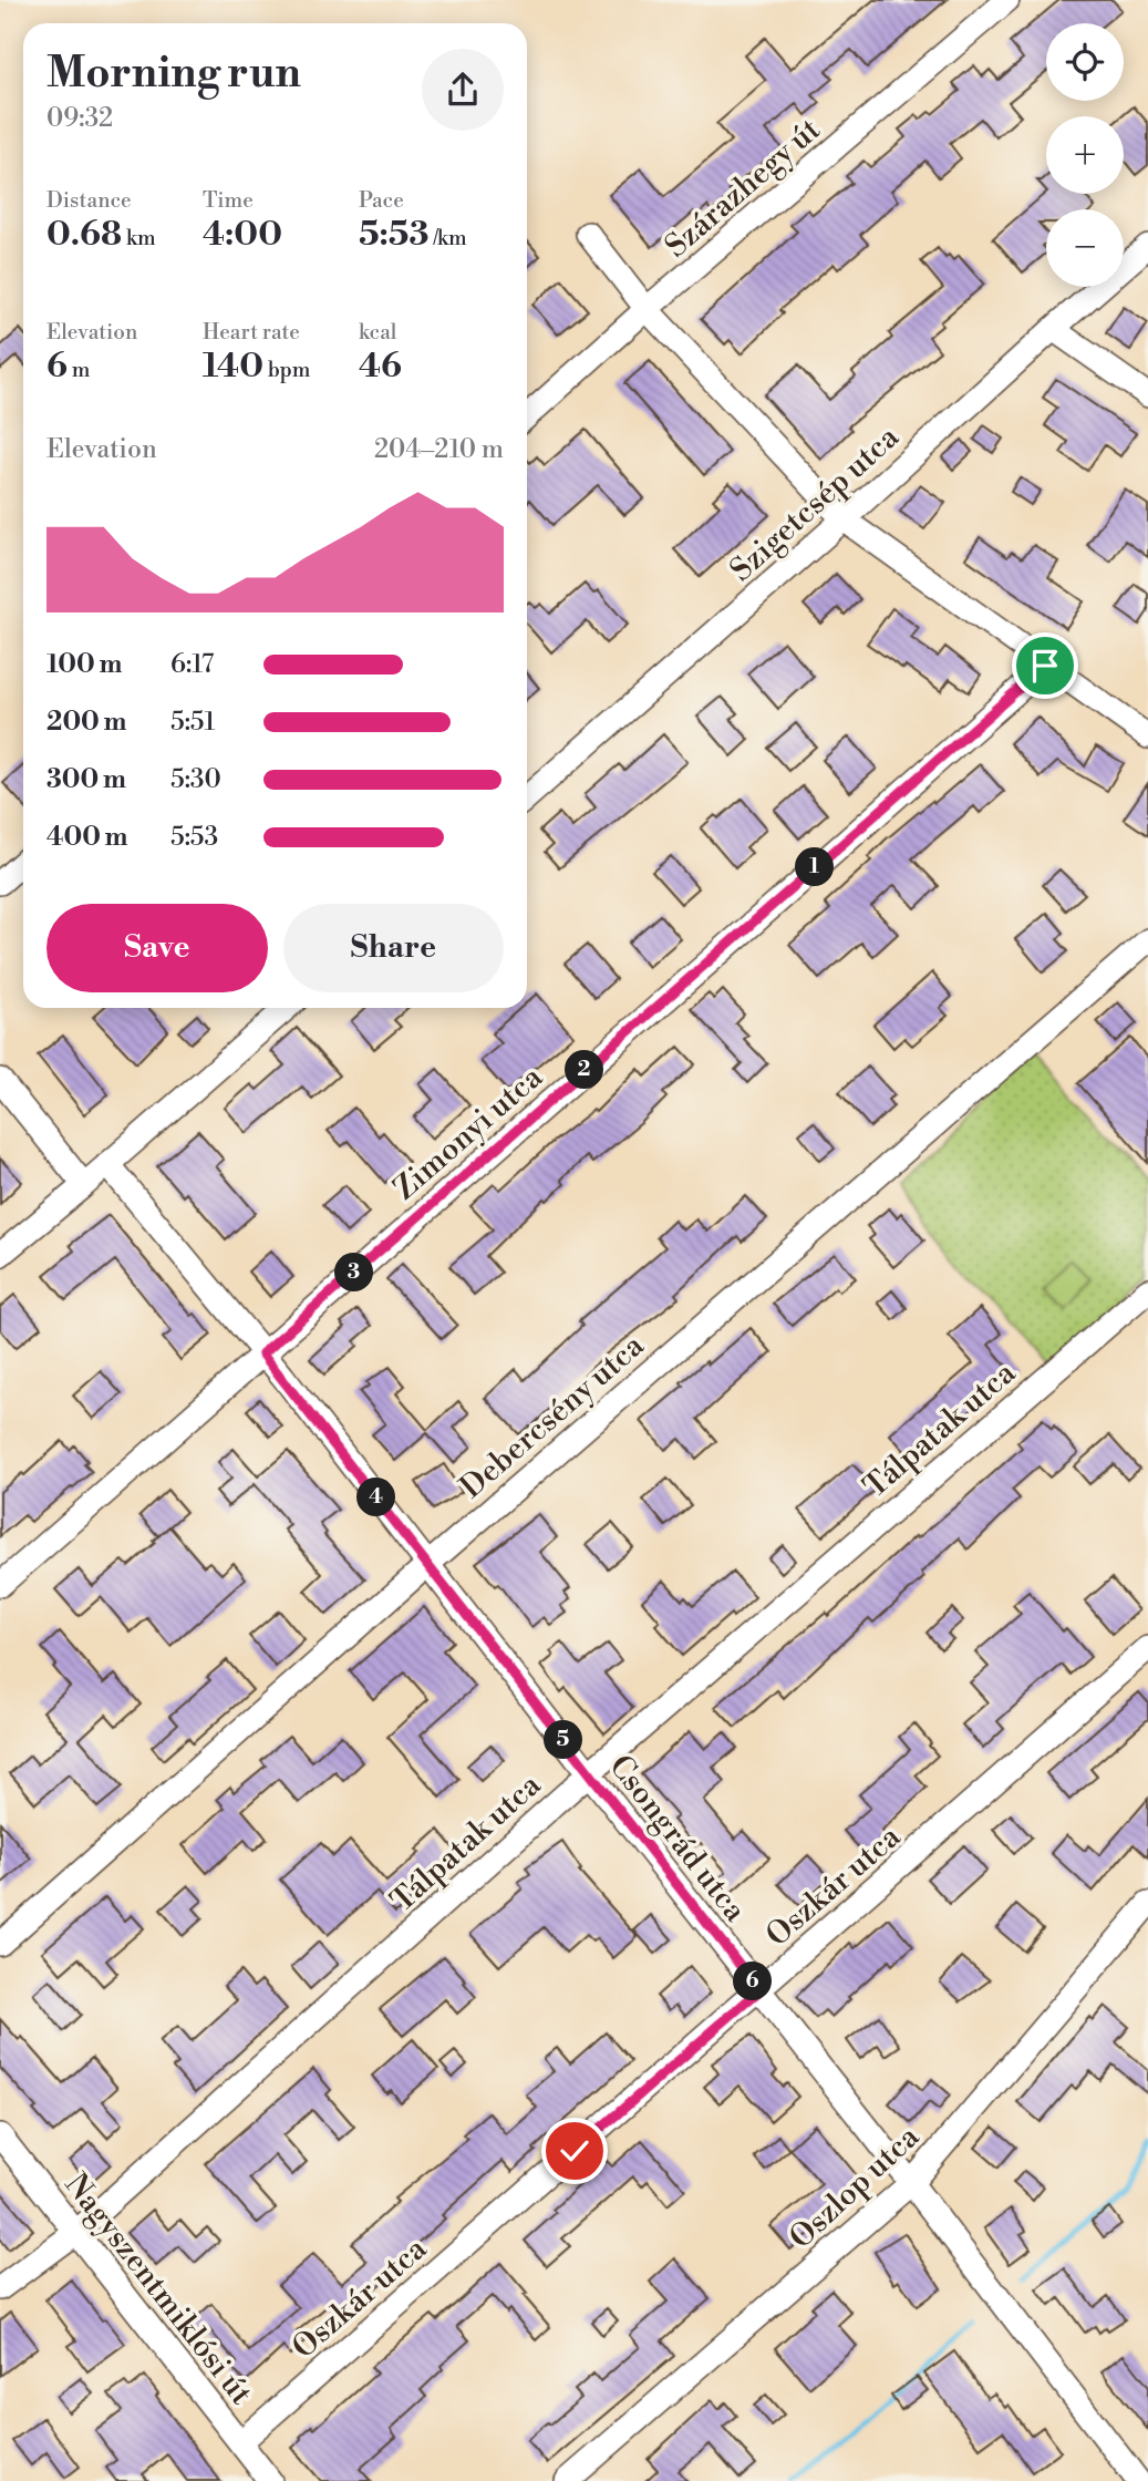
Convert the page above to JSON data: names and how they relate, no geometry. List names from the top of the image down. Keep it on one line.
{"streets":{"street":["Szárazhegy út","Szigetcsép utca","Zimonyi utca","Debercsény utca","Tálpatak utca","Csongrád utca","Oszkár utca","Oszlop utca","Nagyszentmiklósi út"]},"crossings":[["Zimonyi utca","Csongrád utca"],["Debercsény utca","Csongrád utca"],["Tálpatak utca","Csongrád utca"],["Tálpatak utca","Nagyszentmiklósi út"],["Csongrád utca","Oszkár utca"],["Csongrád utca","Oszlop utca"],["Oszkár utca","Nagyszentmiklósi út"]],"page":{"map_buttons":["+","−"],"heading":["Morning run","09:32"],"stats":[["Distance","0.68 km"],["Time","4:00"],["Pace","5:53 /km"],["Elevation","6 m"],["Heart rate","140 bpm"],["kcal","46"]],"chart":["Elevation","204–210 m"],"list":[{"name":"100 m","note":"6:17"},{"name":"200 m","note":"5:51"},{"name":"300 m","note":"5:30"},{"name":"400 m","note":"5:53"}],"pins":["1","2","3","4","5","6"],"buttons":["Save","Share"]}}
